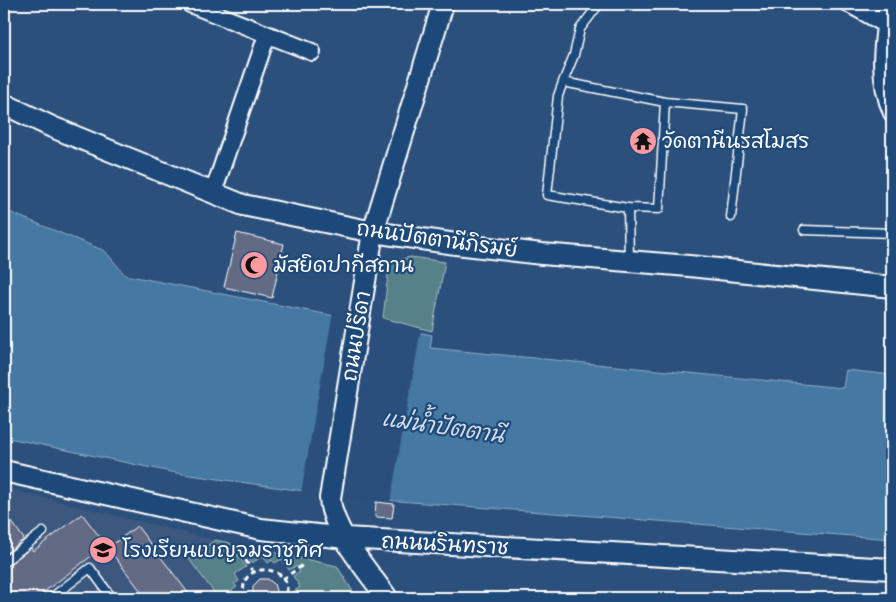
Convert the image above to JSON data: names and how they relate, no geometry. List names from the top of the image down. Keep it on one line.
{"streets":{"street":["ถนนปัตตานีภิรมย์","ถนนปรีดา","ถนนนรินทราช"]},"crossings":[["ถนนปัตตานีภิรมย์","ถนนปรีดา"],["ถนนปรีดา","ถนนนรินทราช"]],"water":["แม่น้ำปัตตานี"],"places":{"temple":["วัดตานีนรสโมสร"],"mosque":["มัสยิดปากีสถาน"],"school or university":["โรงเรียนเบญจมราชูทิศ"]}}
